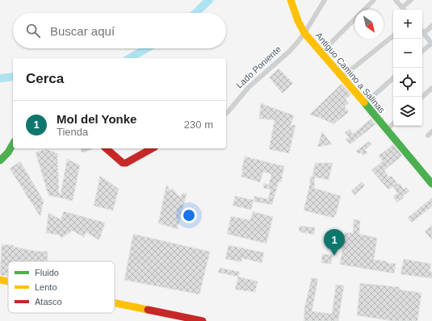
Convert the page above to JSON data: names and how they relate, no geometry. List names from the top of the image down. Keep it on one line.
{"streets":{"street":["Lado Poniente","Antiguo Camino a Salinas"]},"crossings":[["Lado Poniente","Antiguo Camino a Salinas"]],"legend":["Fluido","Lento","Atasco"],"north":"bottom right","page":{"map_buttons":["+","−"],"search":"Buscar aquí","heading":"Cerca","list":[{"mark":"1","name":"Mol del Yonke","note":"Tienda","value":"230 m"}],"pins":"1"}}
